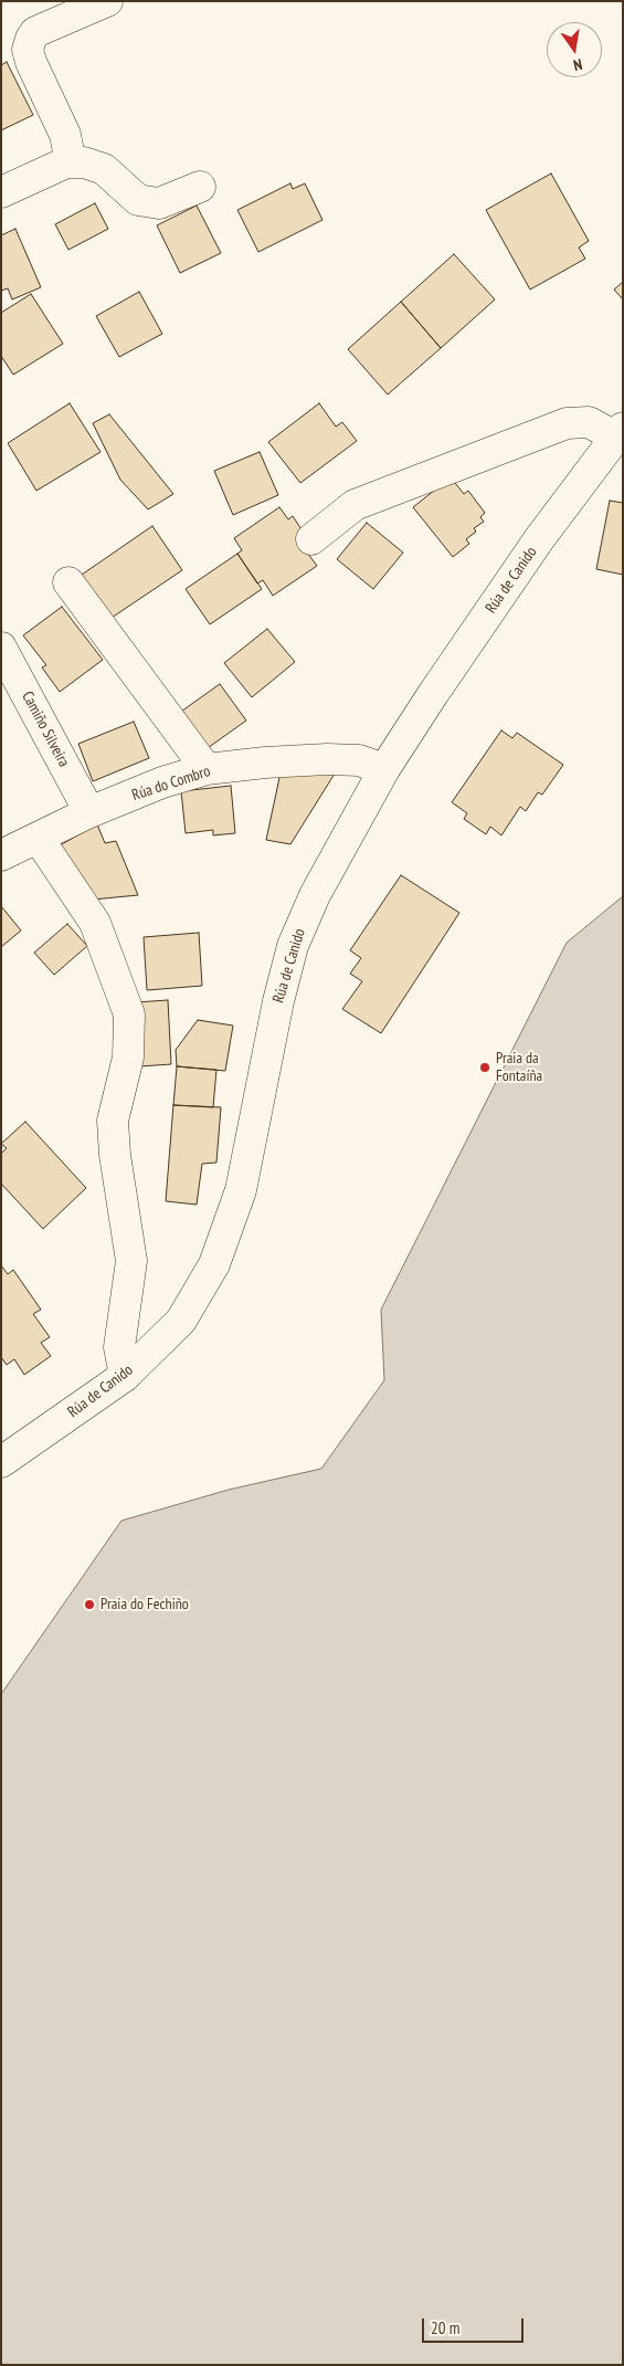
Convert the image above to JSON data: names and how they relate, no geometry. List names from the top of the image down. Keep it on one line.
{"streets":{"street":["Rúa de Canido","Camiño Silveira","Rúa do Combro"]},"crossings":[["Rúa de Canido","Rúa do Combro"],["Camiño Silveira","Rúa do Combro"]],"places":["Praia da Fontaíña","Praia do Fechiño"],"scale_bar":"20 m","north":"bottom"}
